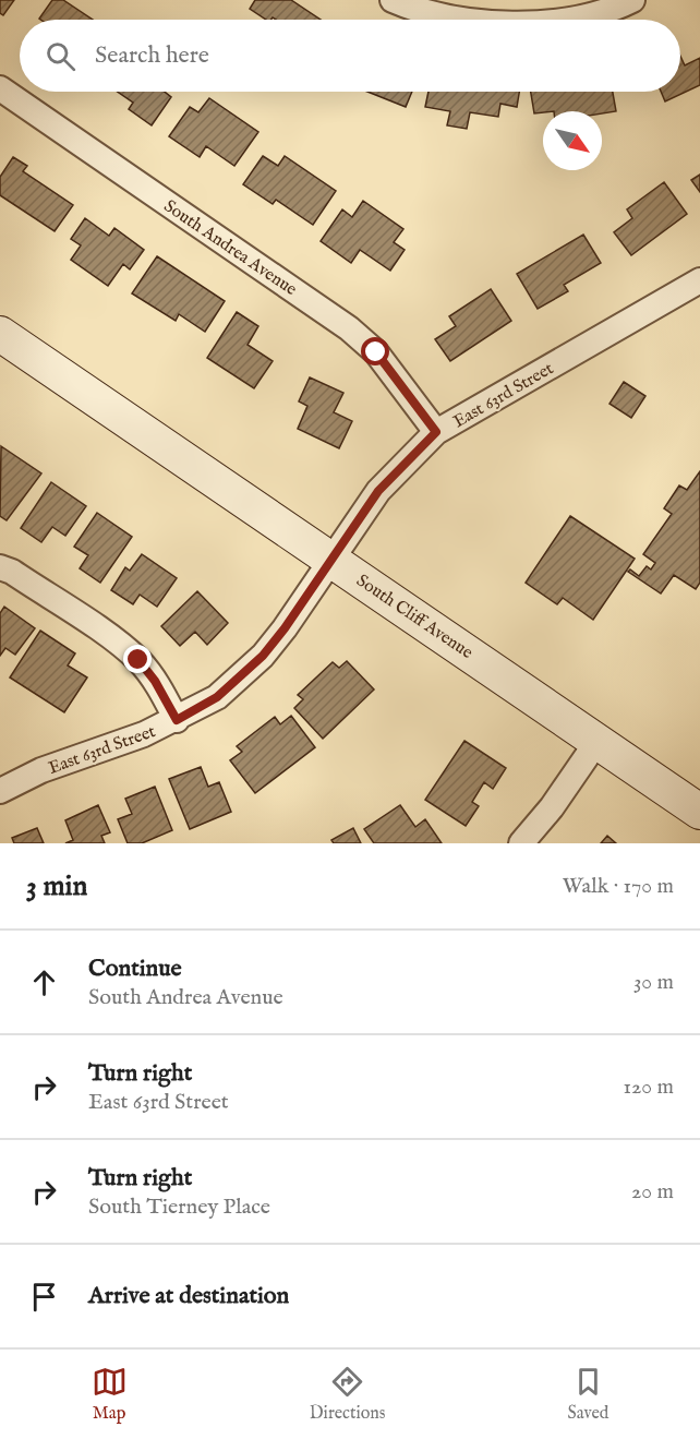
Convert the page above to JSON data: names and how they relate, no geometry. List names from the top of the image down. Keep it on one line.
{"streets":{"main road":["South Cliff Avenue"],"street":["South Andrea Avenue","East 63rd Street"]},"crossings":[["South Andrea Avenue","East 63rd Street"],["East 63rd Street","South Cliff Avenue"]],"north":"bottom right","page":{"search":"Search here","heading":["3 min","Walk · 170 m"],"list":[["Continue","South Andrea Avenue","30 m"],["Turn right","East 63rd Street","120 m"],["Turn right","South Tierney Place","20 m"],"Arrive at destination"],"nav":["Map","Directions","Saved"]}}
